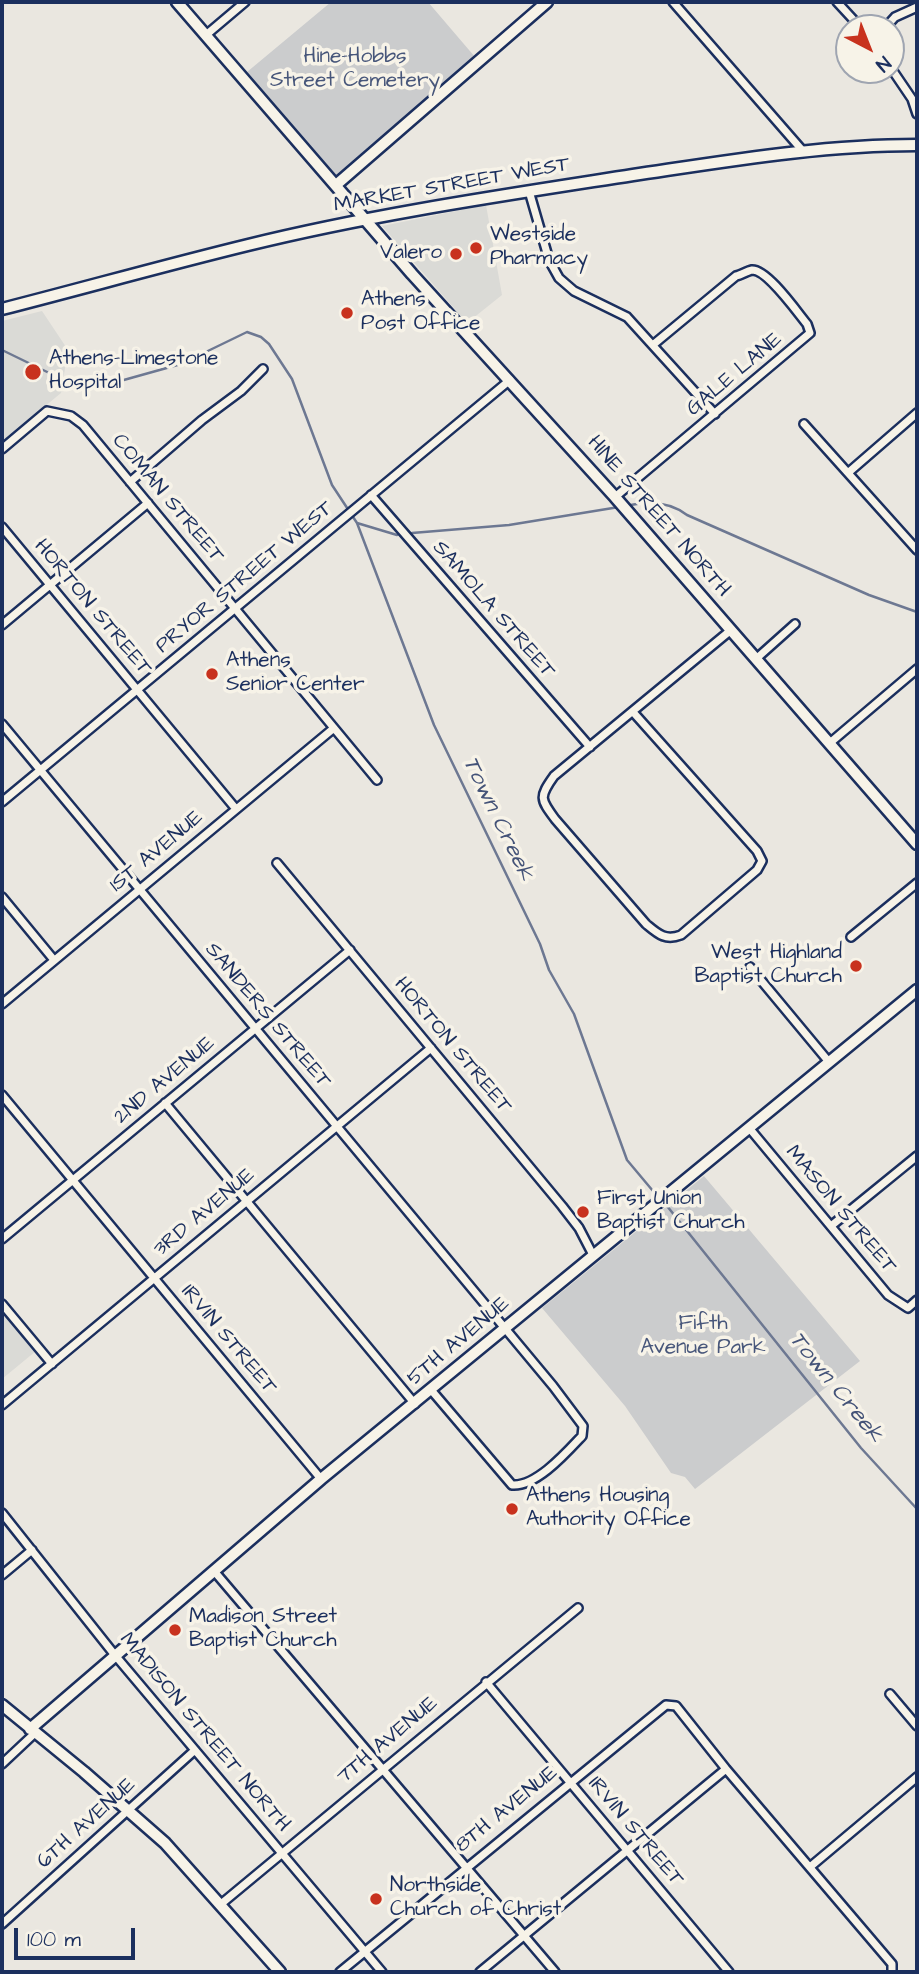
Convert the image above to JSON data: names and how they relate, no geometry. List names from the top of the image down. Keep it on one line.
{"streets":{"street":["MARKET STREET WEST","GALE LANE","COMAN STREET","HINE STREET NORTH","PRYOR STREET WEST","HORTON STREET","SAMOLA STREET","1ST AVENUE","SANDERS STREET","2ND AVENUE","MASON STREET","3RD AVENUE","IRVIN STREET","5TH AVENUE","MADISON STREET NORTH","7TH AVENUE","8TH AVENUE","6TH AVENUE"]},"crossings":[["MARKET STREET WEST","HINE STREET NORTH"],["GALE LANE","HINE STREET NORTH"],["COMAN STREET","PRYOR STREET WEST"],["COMAN STREET","1ST AVENUE"],["HINE STREET NORTH","PRYOR STREET WEST"],["PRYOR STREET WEST","HORTON STREET"],["PRYOR STREET WEST","SAMOLA STREET"],["PRYOR STREET WEST","SANDERS STREET"],["HORTON STREET","1ST AVENUE"],["HORTON STREET","2ND AVENUE"],["HORTON STREET","3RD AVENUE"],["HORTON STREET","5TH AVENUE"],["1ST AVENUE","SANDERS STREET"],["SANDERS STREET","2ND AVENUE"],["SANDERS STREET","3RD AVENUE"],["SANDERS STREET","5TH AVENUE"],["2ND AVENUE","IRVIN STREET"],["MASON STREET","5TH AVENUE"],["3RD AVENUE","IRVIN STREET"],["IRVIN STREET","5TH AVENUE"],["IRVIN STREET","7TH AVENUE"],["IRVIN STREET","8TH AVENUE"],["5TH AVENUE","MADISON STREET NORTH"],["MADISON STREET NORTH","7TH AVENUE"],["MADISON STREET NORTH","8TH AVENUE"],["MADISON STREET NORTH","6TH AVENUE"]],"water":["Town Creek"],"parks":["Hine-Hobbs Street Cemetery","Fifth Avenue Park"],"places":["Westside Pharmacy","Valero","Athens Post Office","Athens-Limestone Hospital","Athens Senior Center","West Highland Baptist Church","First Union Baptist Church","Athens Housing Authority Office","Madison Street Baptist Church","Northside Church of Christ"],"scale_bar":"100 m","north":"bottom right"}
